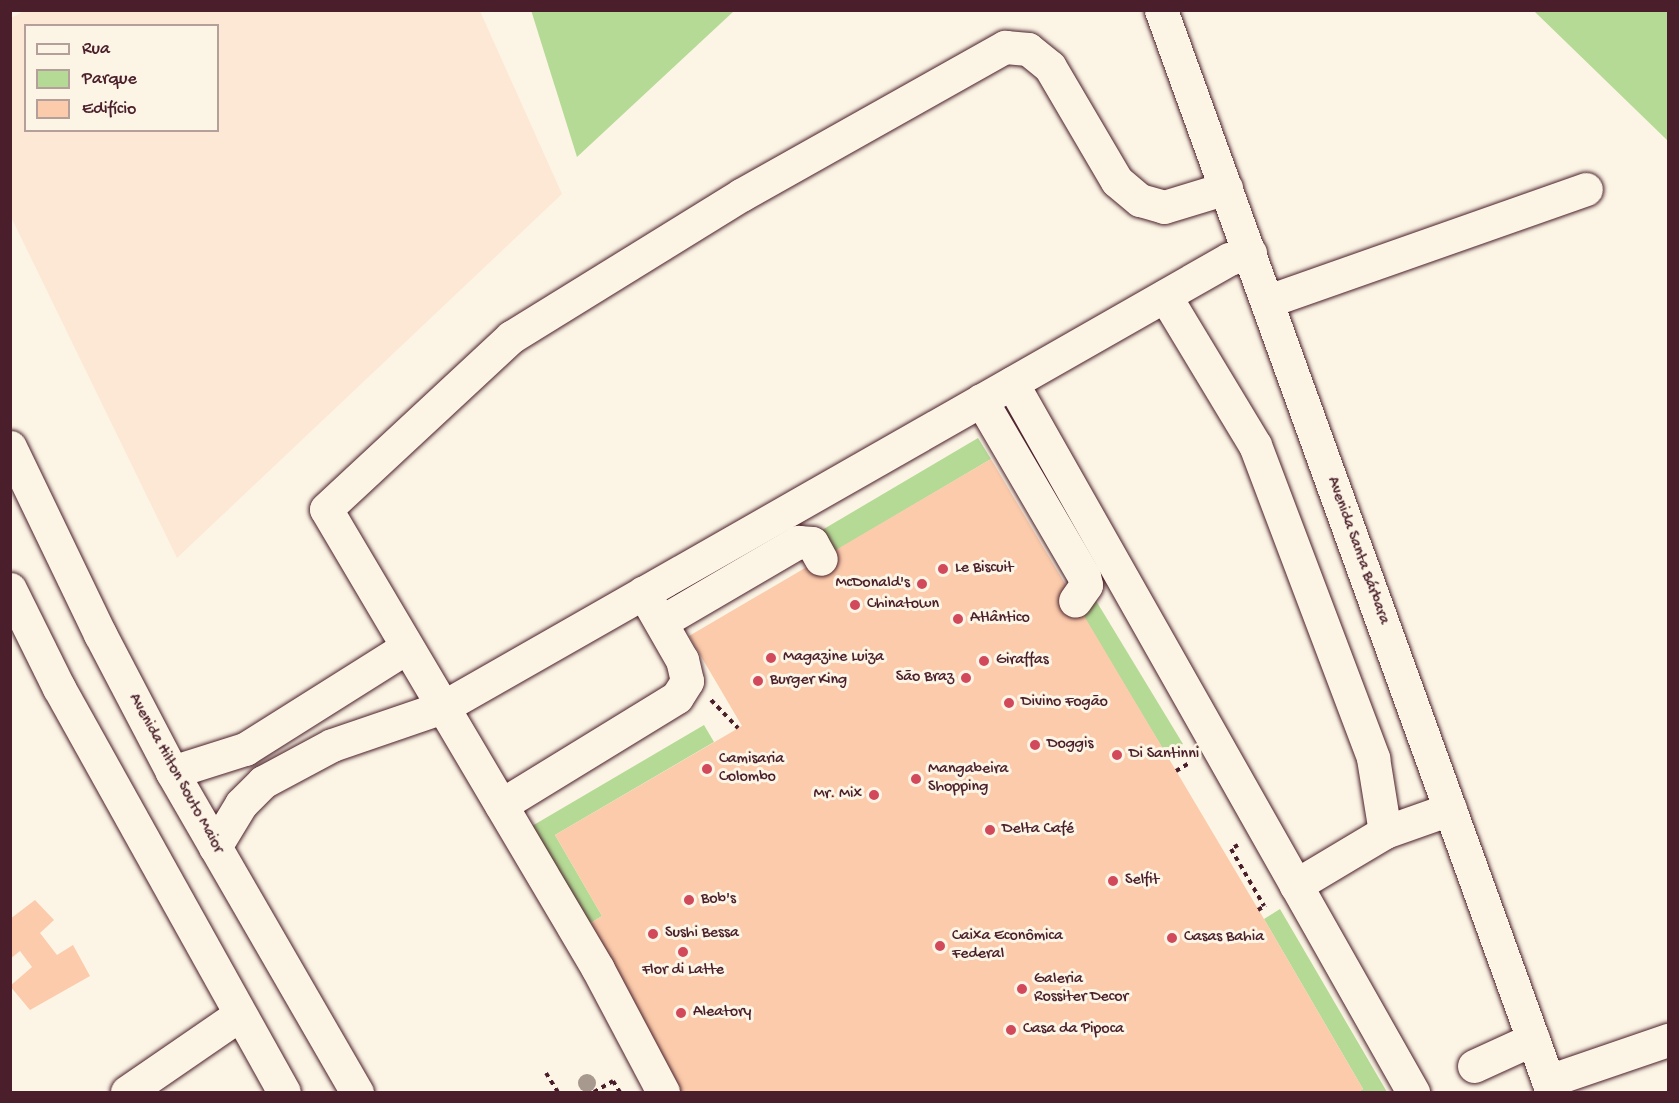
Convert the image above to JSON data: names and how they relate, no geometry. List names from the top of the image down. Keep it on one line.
{"streets":{"main road":["Avenida Santa Bárbara","Avenida Hilton Souto Maior"]},"places":["Le Biscuit","McDonald's","Chinatown","Atlântico","Magazine Luiza","Giraffas","São Braz","Burger King","Divino Fogão","Doggis","Di Santinni","Camisaria Colombo","Mangabeira Shopping","Mr. Mix","Delta Café","Selfit","Bob's","Sushi Bessa","Casas Bahia","Caixa Econômica Federal","Flor di Latte","Galeria Rossiter Decor","Aleatory","Casa da Pipoca"],"legend":["Rua","Parque","Edifício"]}
